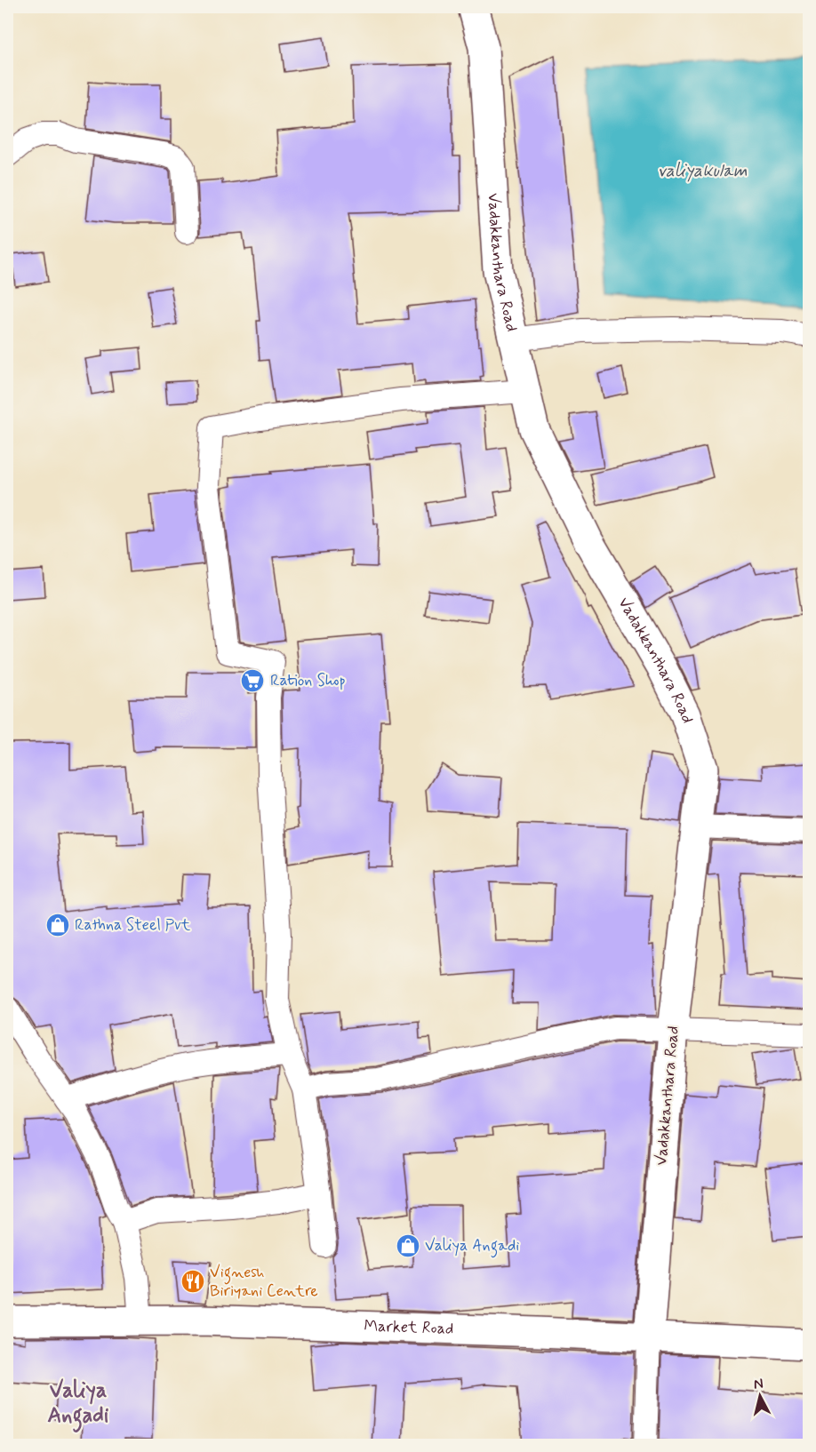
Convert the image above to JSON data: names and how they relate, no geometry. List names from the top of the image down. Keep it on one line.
{"streets":{"street":["Vadakkanthara Road","Market Road"]},"crossings":[["Vadakkanthara Road","Market Road"]],"districts":["Valiya Angadi"],"water":["valiyakulam"],"places":{"supermarket":["Ration Shop"],"shop":["Rathna Steel Pvt","Valiya Angadi"],"restaurant":["Vignesh Biriyani Centre"]},"north":"top"}
